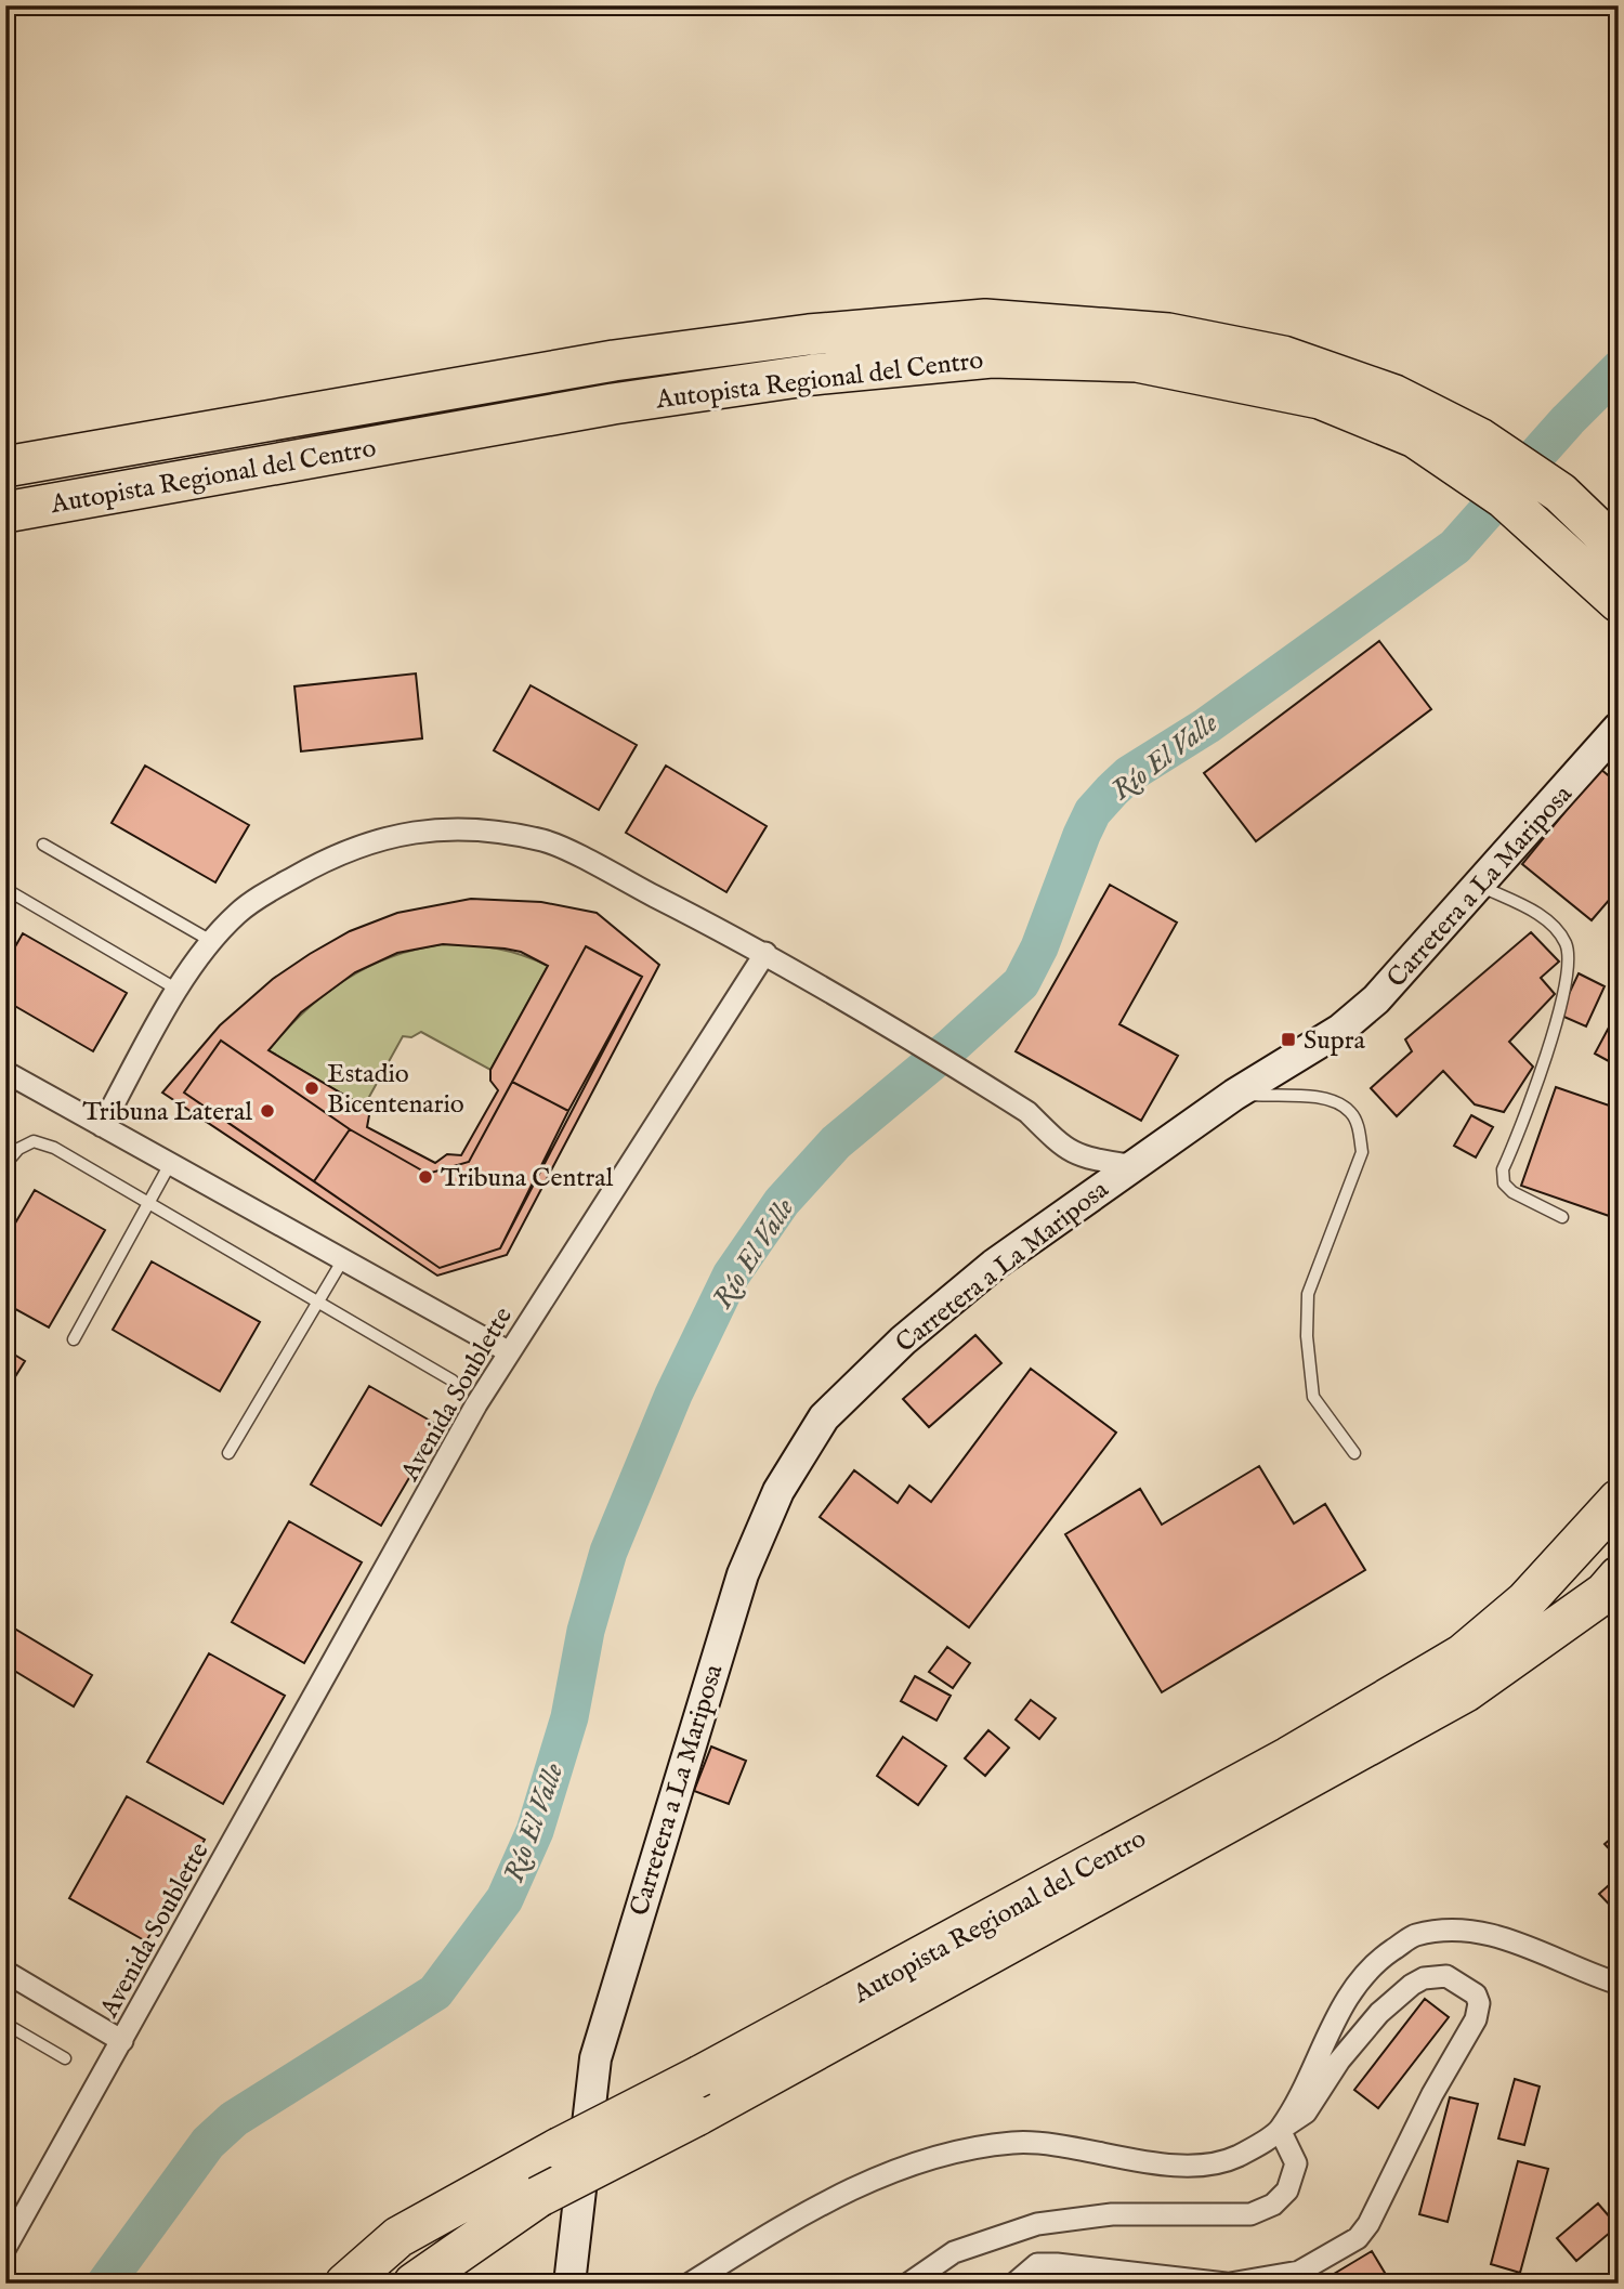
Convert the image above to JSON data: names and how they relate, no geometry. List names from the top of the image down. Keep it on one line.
{"streets":{"highway":["Autopista Regional del Centro"],"street":["Carretera a La Mariposa","Avenida Soublette"]},"water":["Río El Valle"],"places":{"transit":["Supra"],"other":["Estadio Bicentenario","Tribuna Lateral","Tribuna Central"]}}
